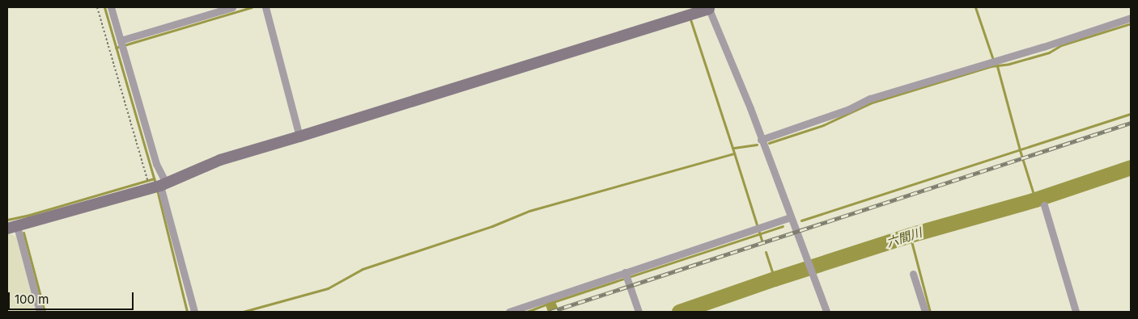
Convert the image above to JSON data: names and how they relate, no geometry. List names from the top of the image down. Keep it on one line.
{"water":["六間川"],"scale_bar":"100 m"}
